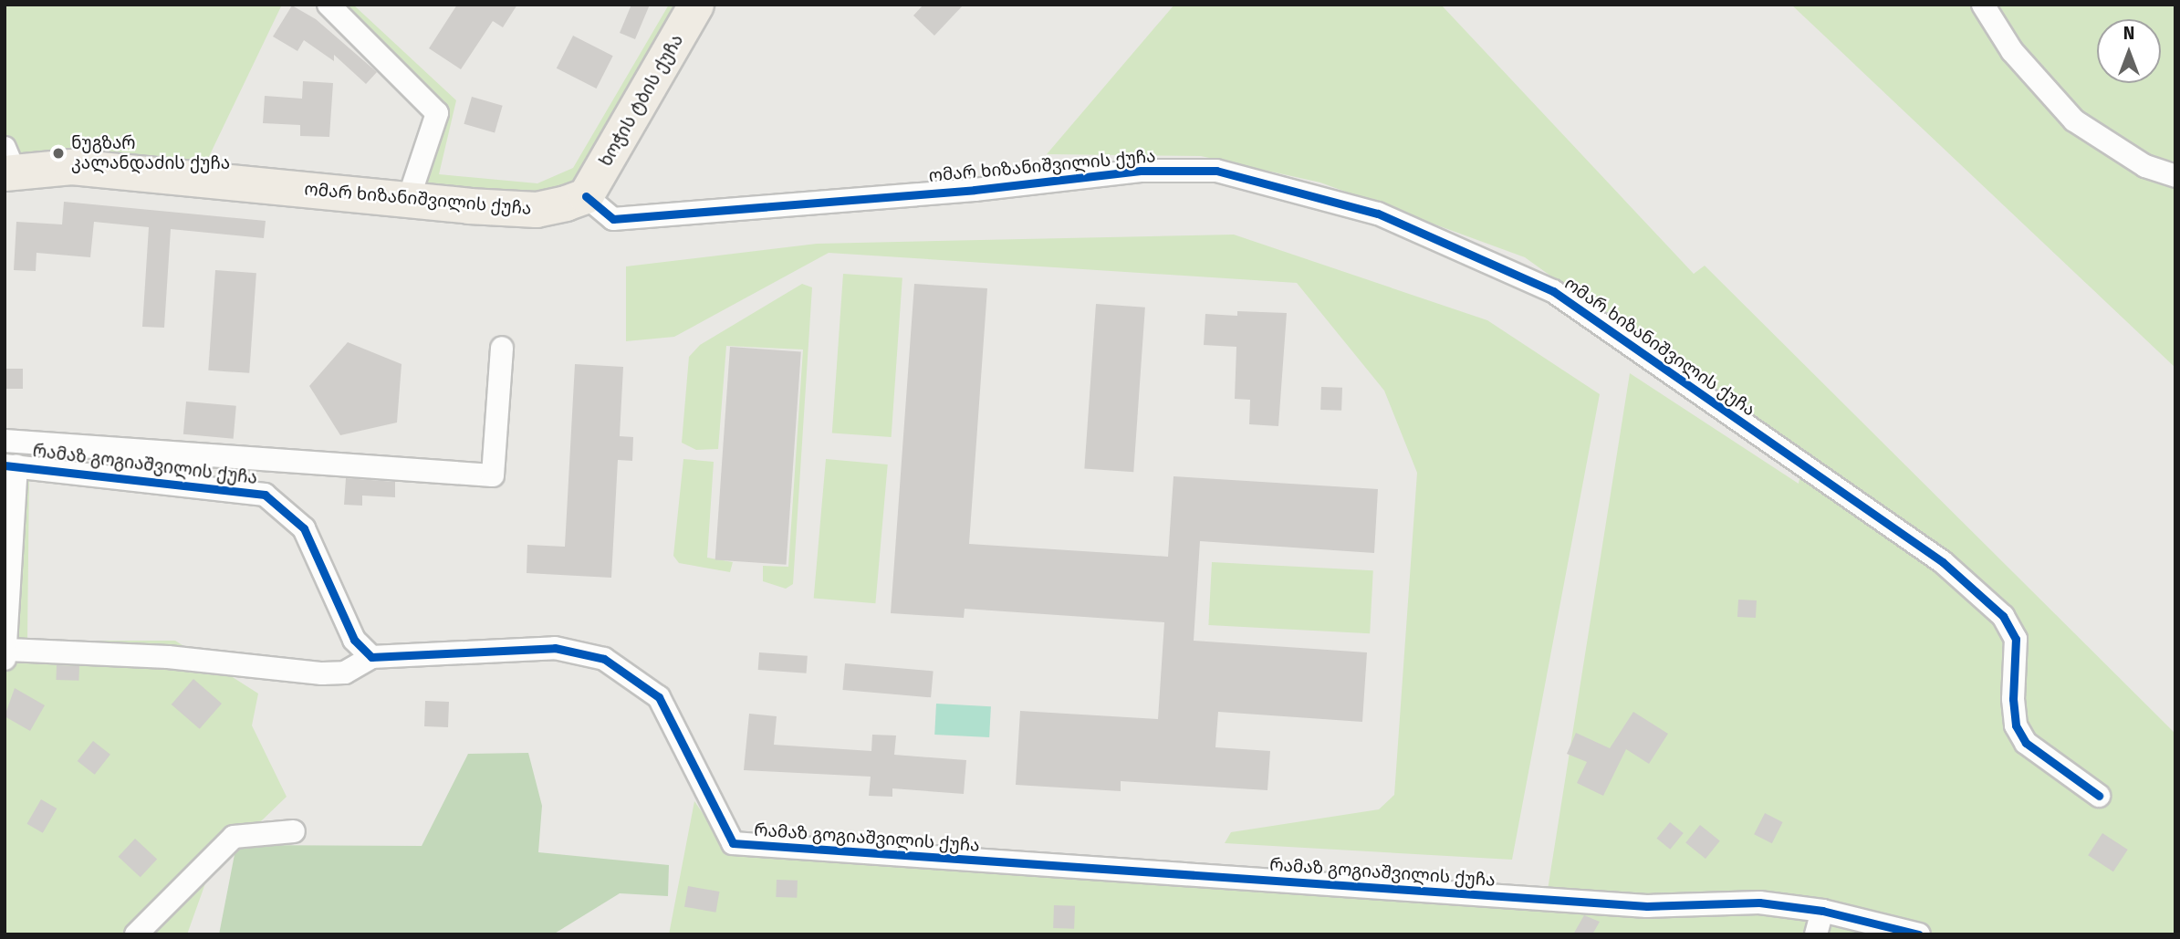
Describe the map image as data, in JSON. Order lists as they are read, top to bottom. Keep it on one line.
{"streets":{"main road":["ხოჭის ტბის ქუჩა","ომარ ხიზანიშვილის ქუჩა"],"street":["რამაზ გოგიაშვილის ქუჩა"]},"crossings":[["ხოჭის ტბის ქუჩა","ომარ ხიზანიშვილის ქუჩა"]],"places":["ნუგზარ კალანდაძის ქუჩა"],"north":"top"}
